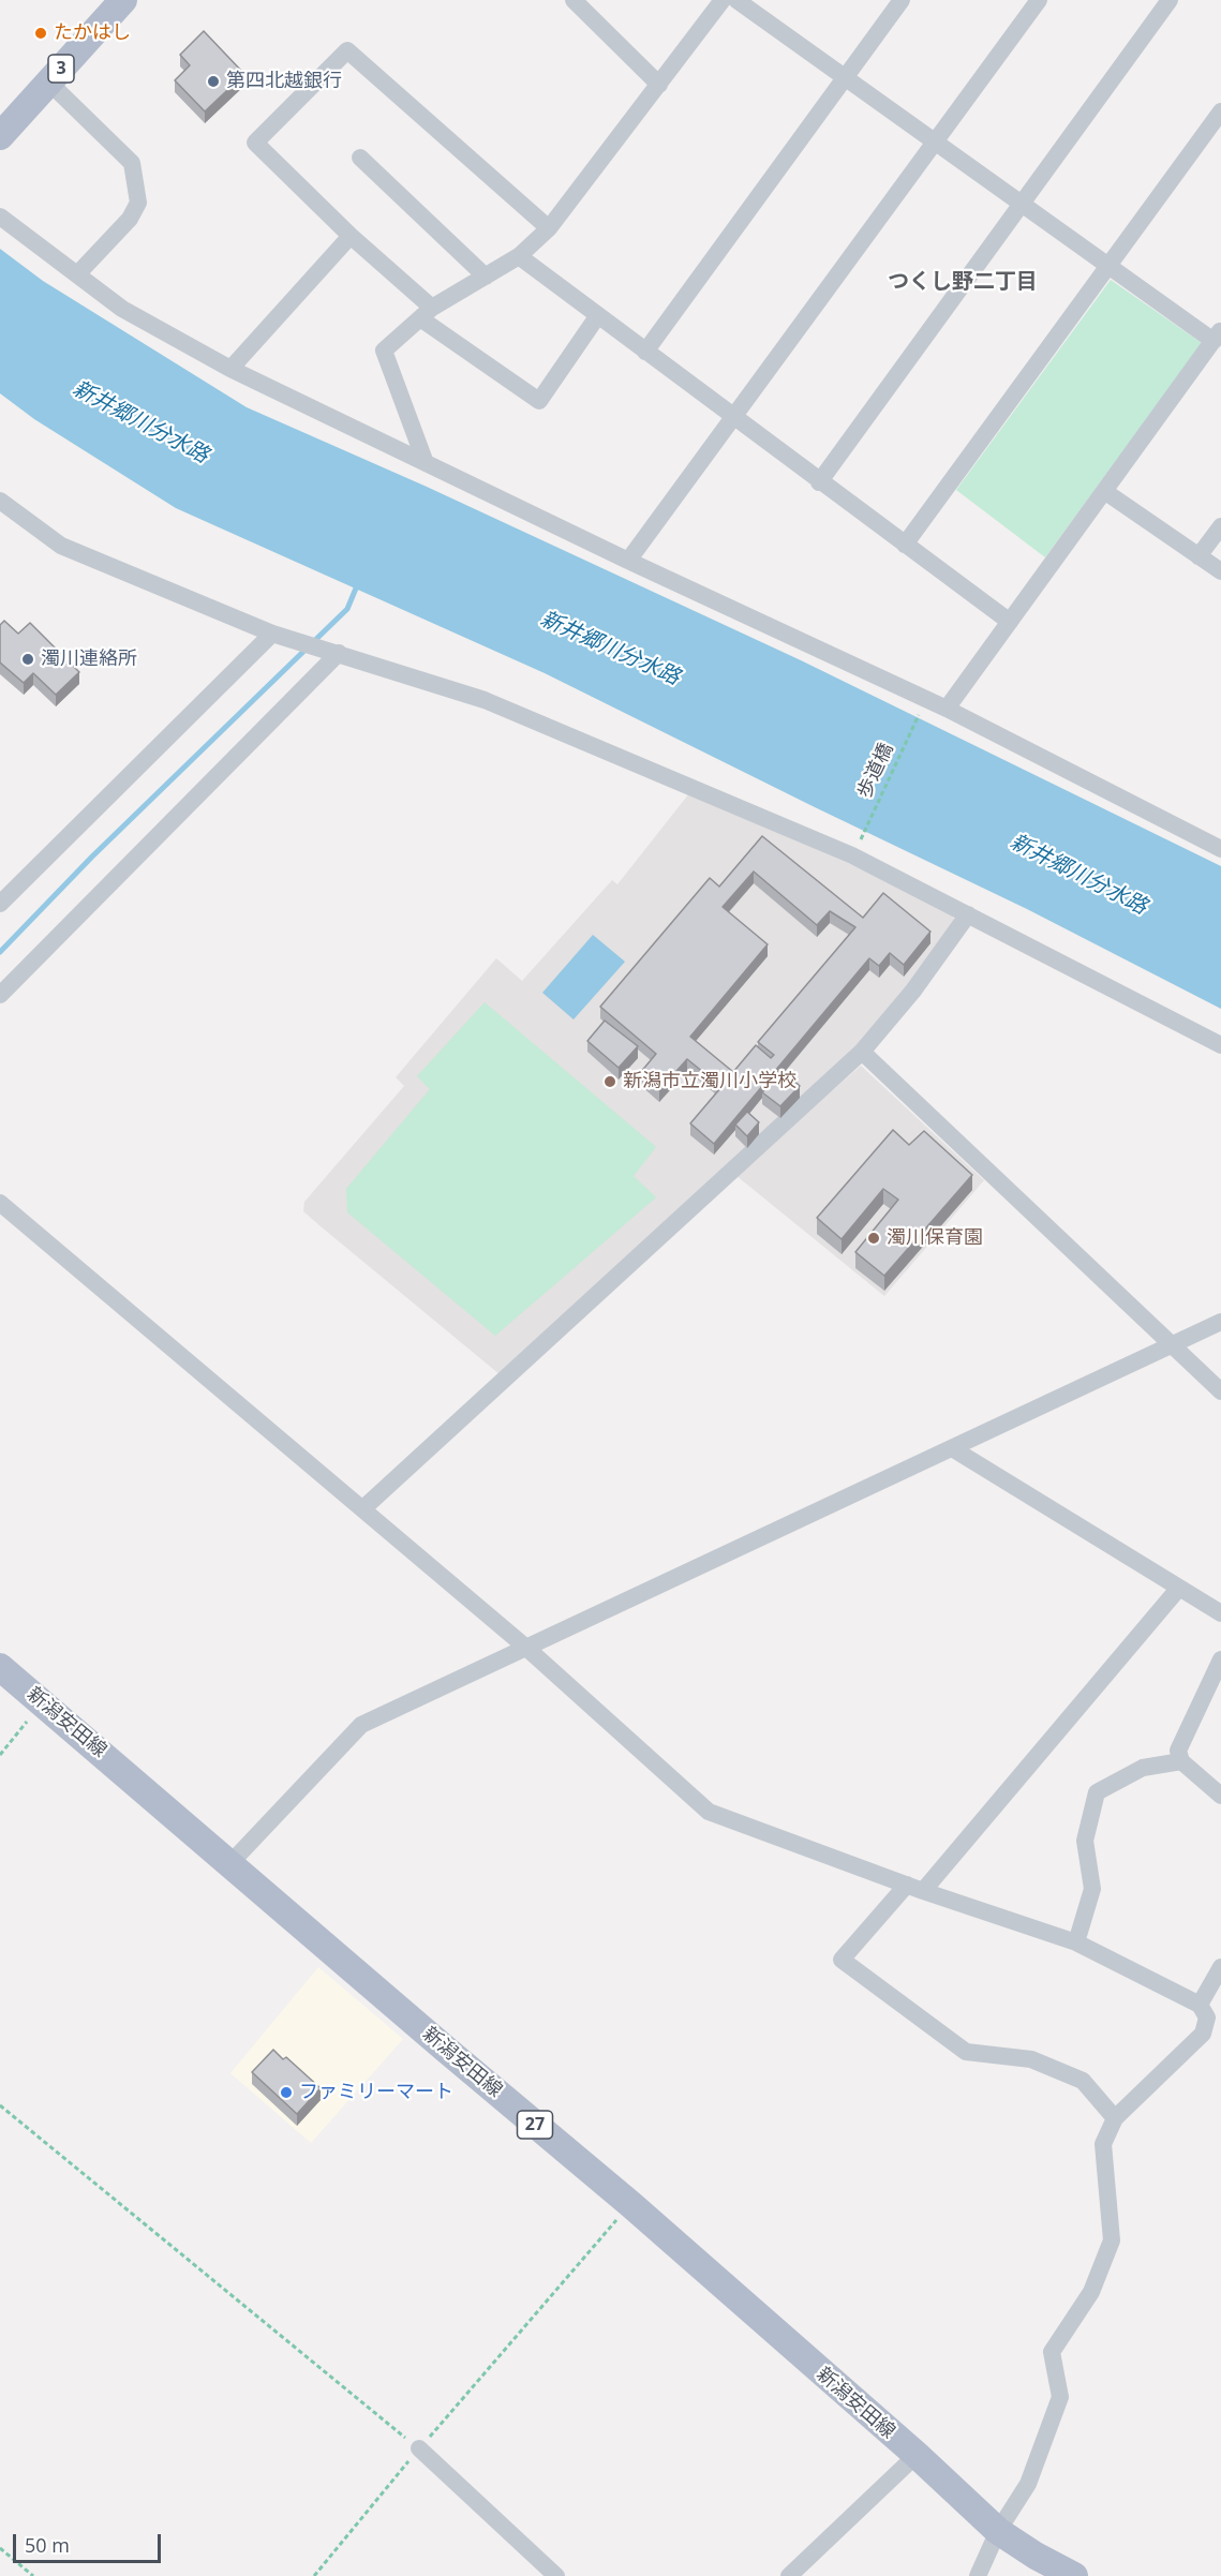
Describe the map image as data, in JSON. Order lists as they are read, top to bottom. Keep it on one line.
{"streets":{"main road":["3","新潟安田線","27"],"path":["歩道橋"]},"districts":["つくし野二丁目"],"water":["新井郷川分水路"],"places":["たかはし","第四北越銀行","濁川連絡所","新潟市立濁川小学校","濁川保育園","ファミリーマート"],"scale_bar":"50 m"}
